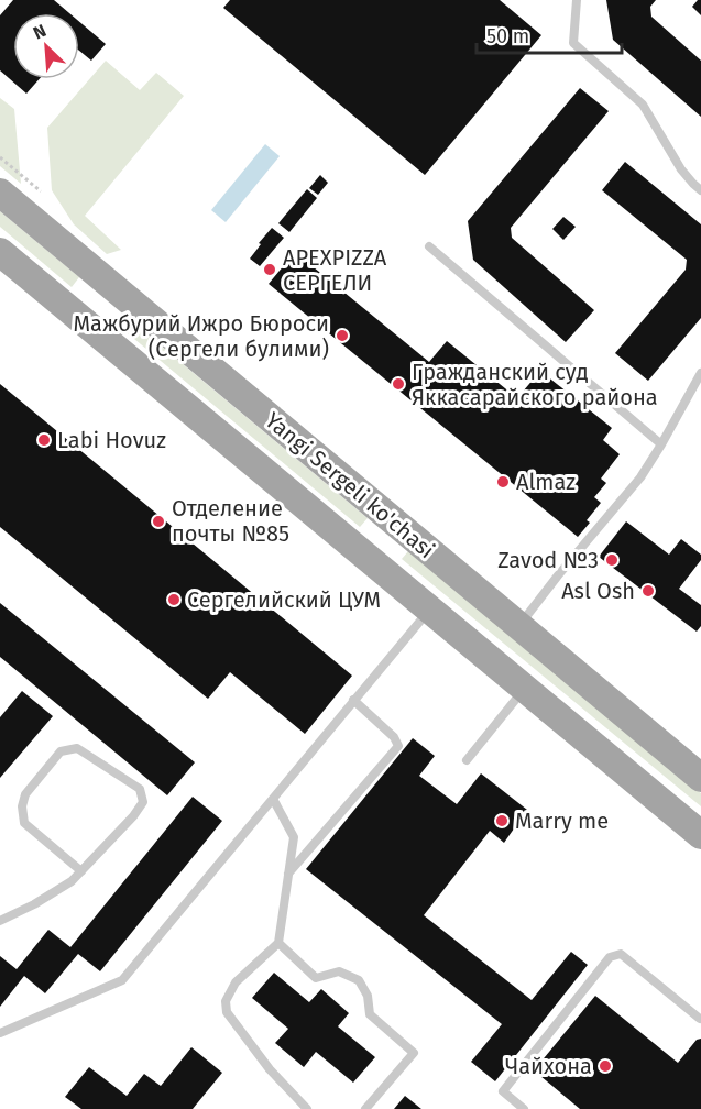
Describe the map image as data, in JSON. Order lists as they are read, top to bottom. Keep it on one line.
{"streets":{"main road":["Yangi Sergeli ko'chasi"]},"places":["APEXPIZZA СЕРГЕЛИ","Мажбурий Ижро Бюроси (Сергели булими)","Гражданский суд Яккасарайского района","Labi Hovuz","Almaz","Отделение почты №85","Zavod №3","Asl Osh","Сергелийский ЦУМ","Marry me","Чайхона"],"scale_bar":"50 m","north":"top left"}
